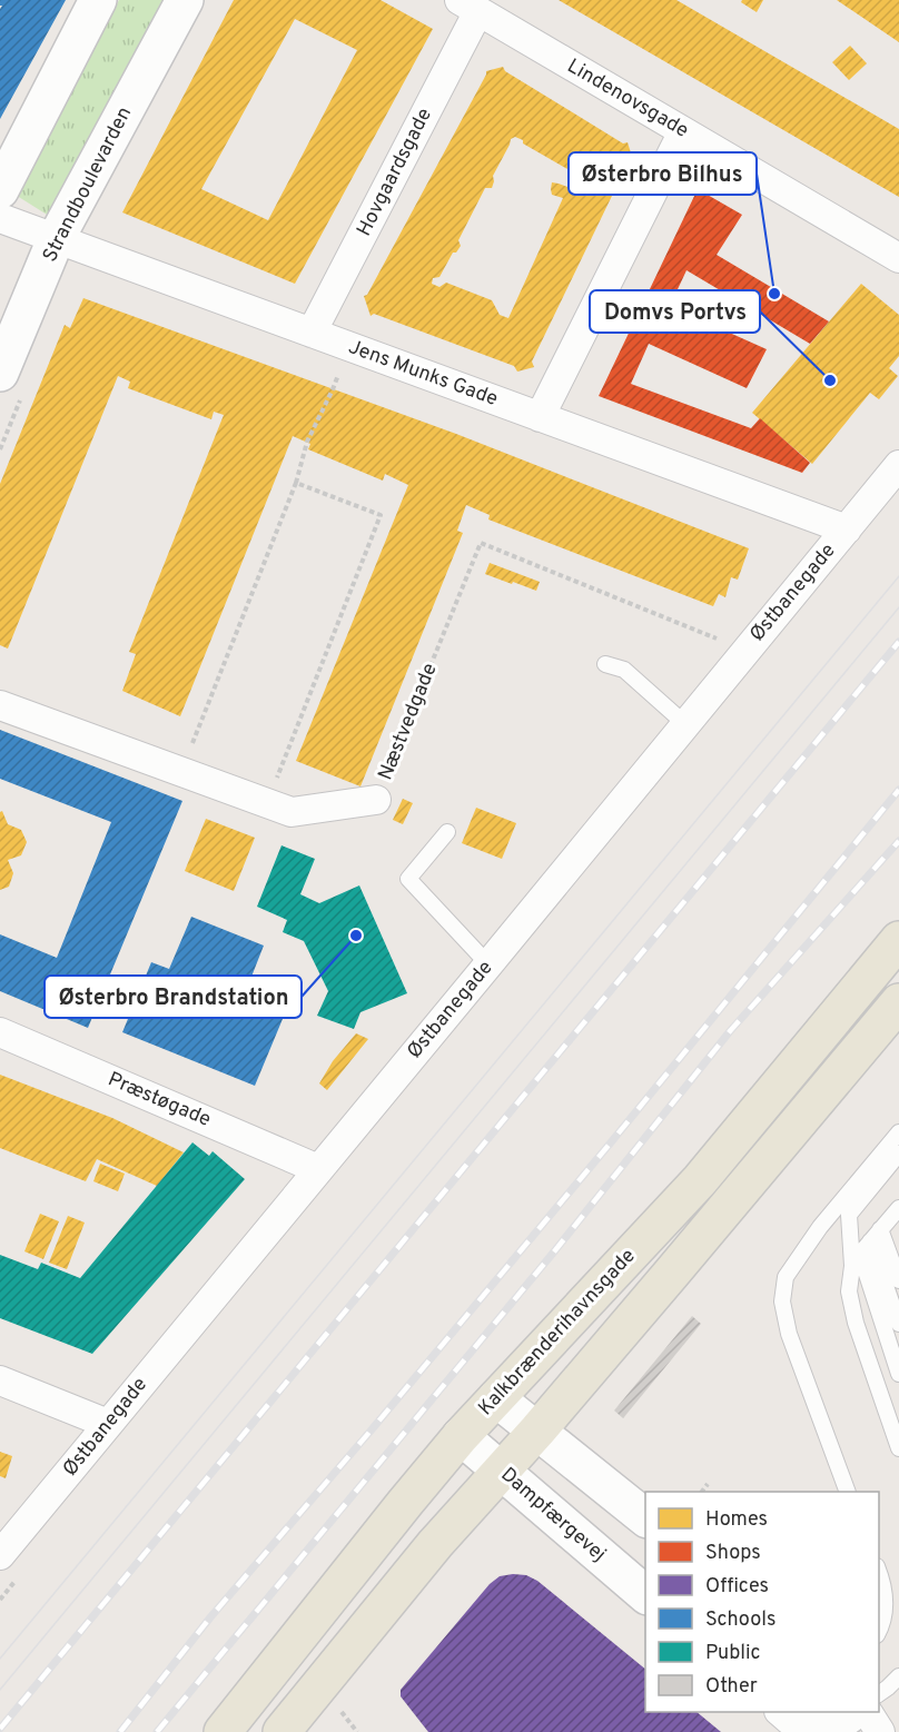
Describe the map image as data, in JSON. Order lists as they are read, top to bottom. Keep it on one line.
{"streets":{"main road":["Kalkbrænderihavnsgade"],"street":["Lindenovsgade","Hovgaardsgade","Strandboulevarden","Jens Munks Gade","Østbanegade","Næstvedgade","Præstøgade","Dampfærgevej"]},"crossings":[["Lindenovsgade","Hovgaardsgade"],["Hovgaardsgade","Jens Munks Gade"],["Strandboulevarden","Jens Munks Gade"],["Jens Munks Gade","Østbanegade"],["Østbanegade","Næstvedgade"],["Østbanegade","Præstøgade"],["Kalkbrænderihavnsgade","Dampfærgevej"]],"places":["Østerbro Bilhus","Domvs Portvs","Østerbro Brandstation"],"legend":["Homes","Shops","Offices","Schools","Public","Other"]}
